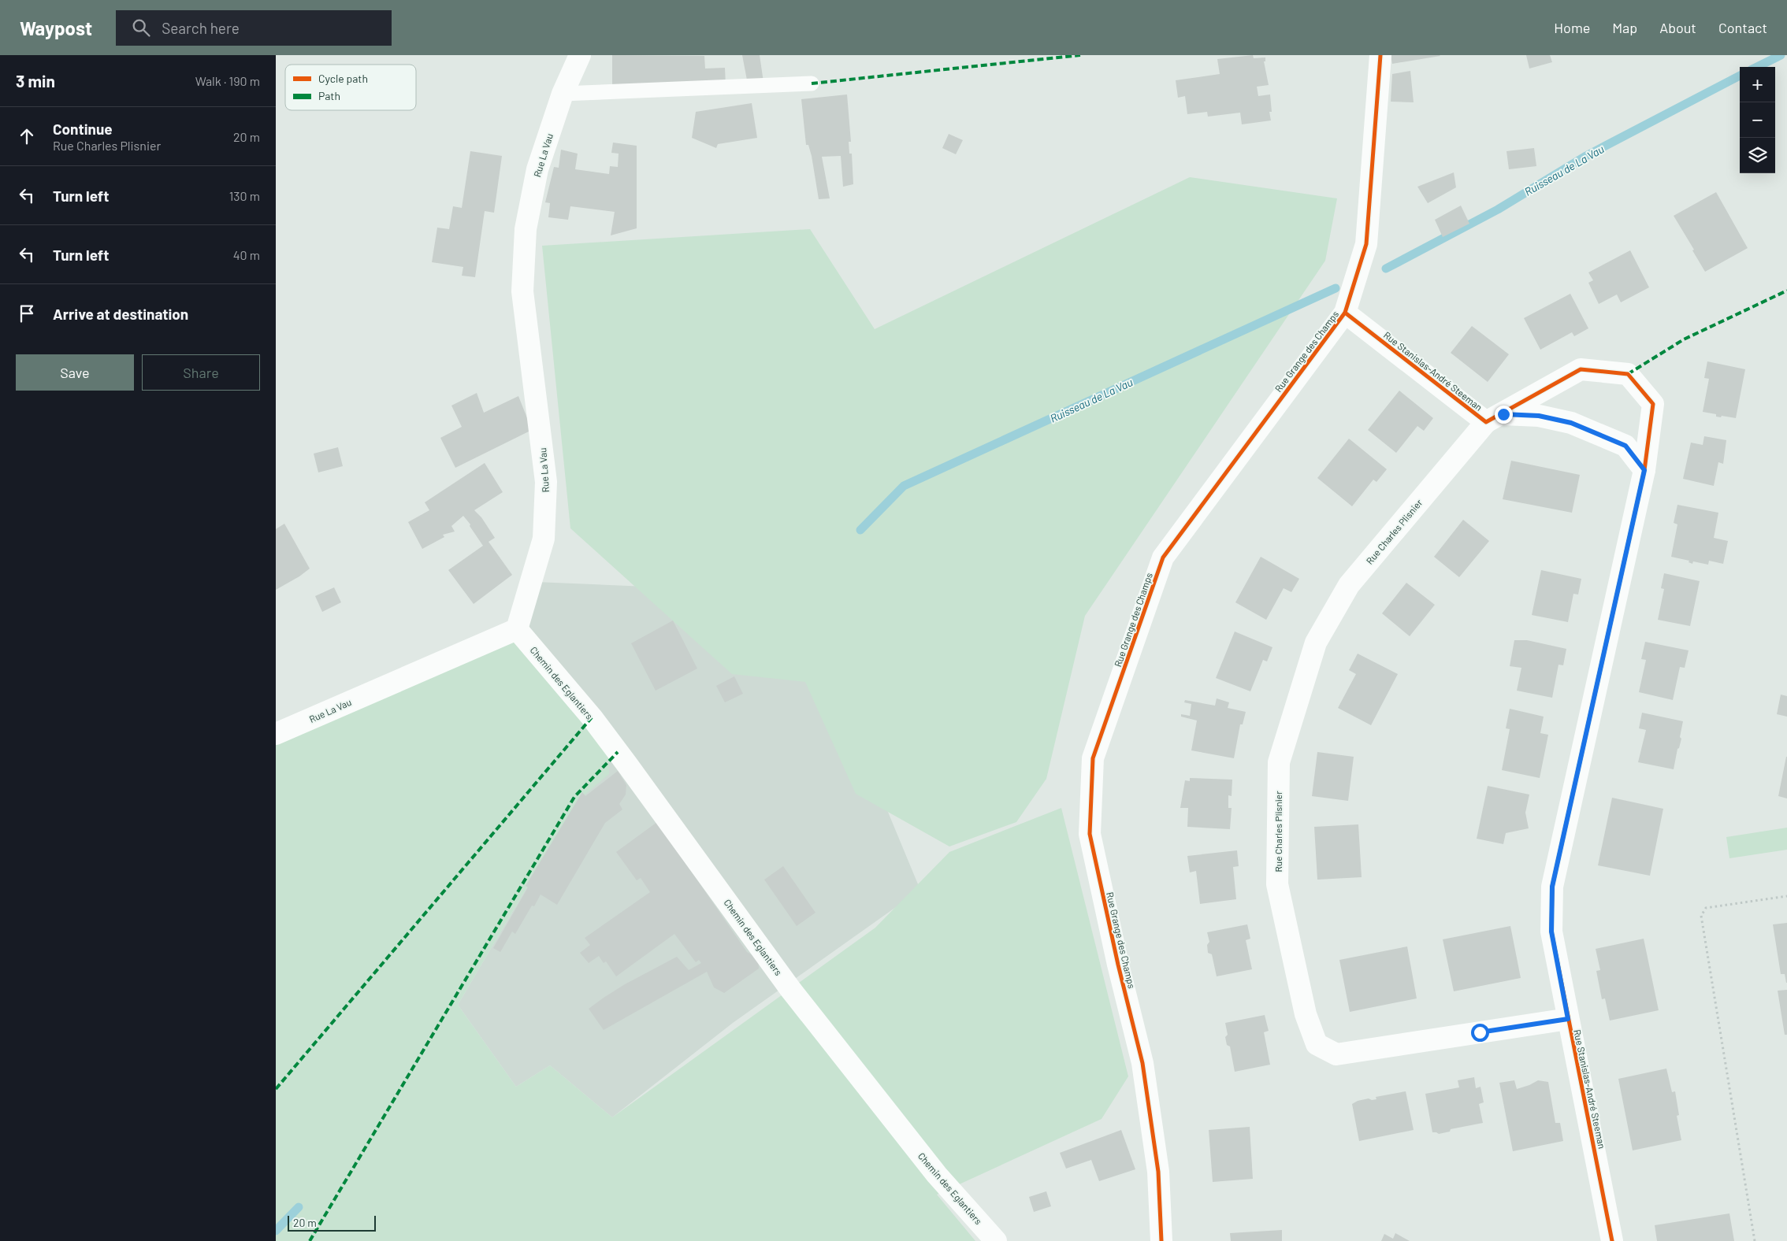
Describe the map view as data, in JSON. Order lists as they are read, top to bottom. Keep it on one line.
{"streets":{"street":["Rue La Vau","Rue Grange des Champs","Rue Stanislas-André Steeman","Rue Charles Plisnier","Chemin des Eglantiers"]},"crossings":[["Rue La Vau","Chemin des Eglantiers"],["Rue Grange des Champs","Rue Stanislas-André Steeman"],["Rue Stanislas-André Steeman","Rue Charles Plisnier"]],"water":["Ruisseau de La Vau"],"legend":["Cycle path","Path"],"scale_bar":"20 m","page":{"header":"Waypost","search":"Search here","nav":["Home","Map","About","Contact"],"heading":["3 min","Walk · 190 m"],"map_buttons":["+","−"],"list":[["Continue","Rue Charles Plisnier","20 m"],["Turn left","130 m"],["Turn left","40 m"],"Arrive at destination"],"buttons":["Save","Share"],"scale":"20 m"}}
